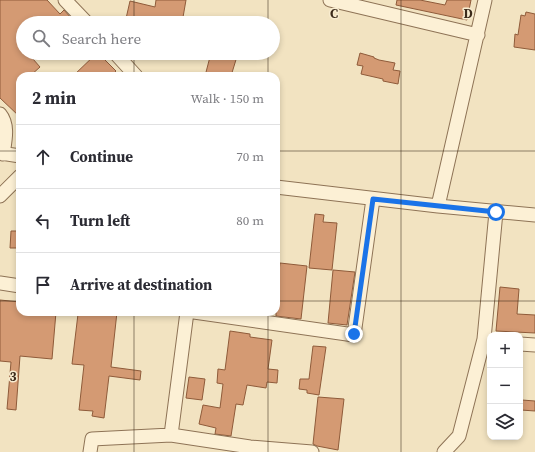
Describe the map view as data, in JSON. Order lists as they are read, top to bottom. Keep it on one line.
{"page":{"search":"Search here","heading":["2 min","Walk · 150 m"],"list":[["Continue","70 m"],["Turn left","80 m"],"Arrive at destination"],"map_buttons":["+","−"]},"grid":{"columns":["C","D"],"rows":["3"]}}
